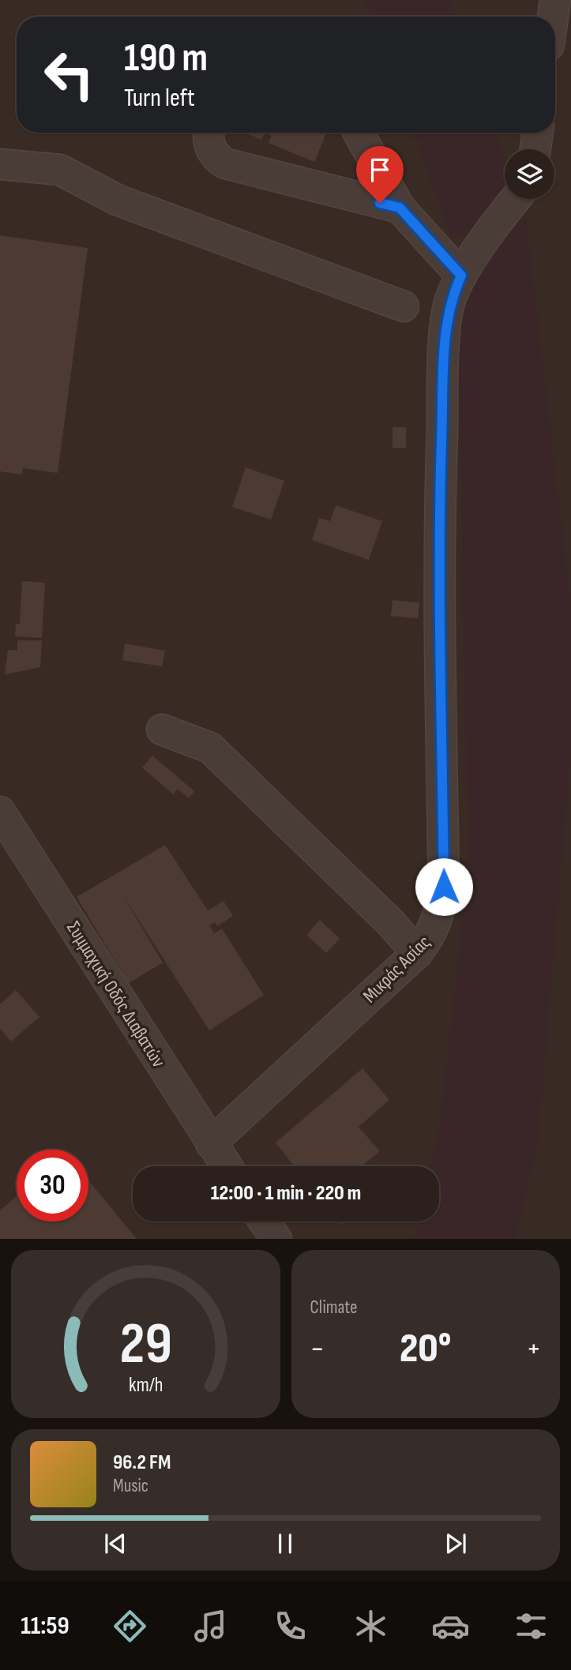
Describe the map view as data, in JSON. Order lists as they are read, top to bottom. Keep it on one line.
{"streets":{"street":["Μικράς Ασίας","Συμμαχική Οδός Διαβατών"]},"crossings":[["Μικράς Ασίας","Συμμαχική Οδός Διαβατών"]],"page":{"turn":["190 m","Turn left"],"limit":"30","trip":"12:00 · 1 min · 220 m","tile":"Climate","heat":["−","20°","+"],"song":["96.2 FM","Music"],"tabs":"11:59","gauge":["29","km/h"]}}
